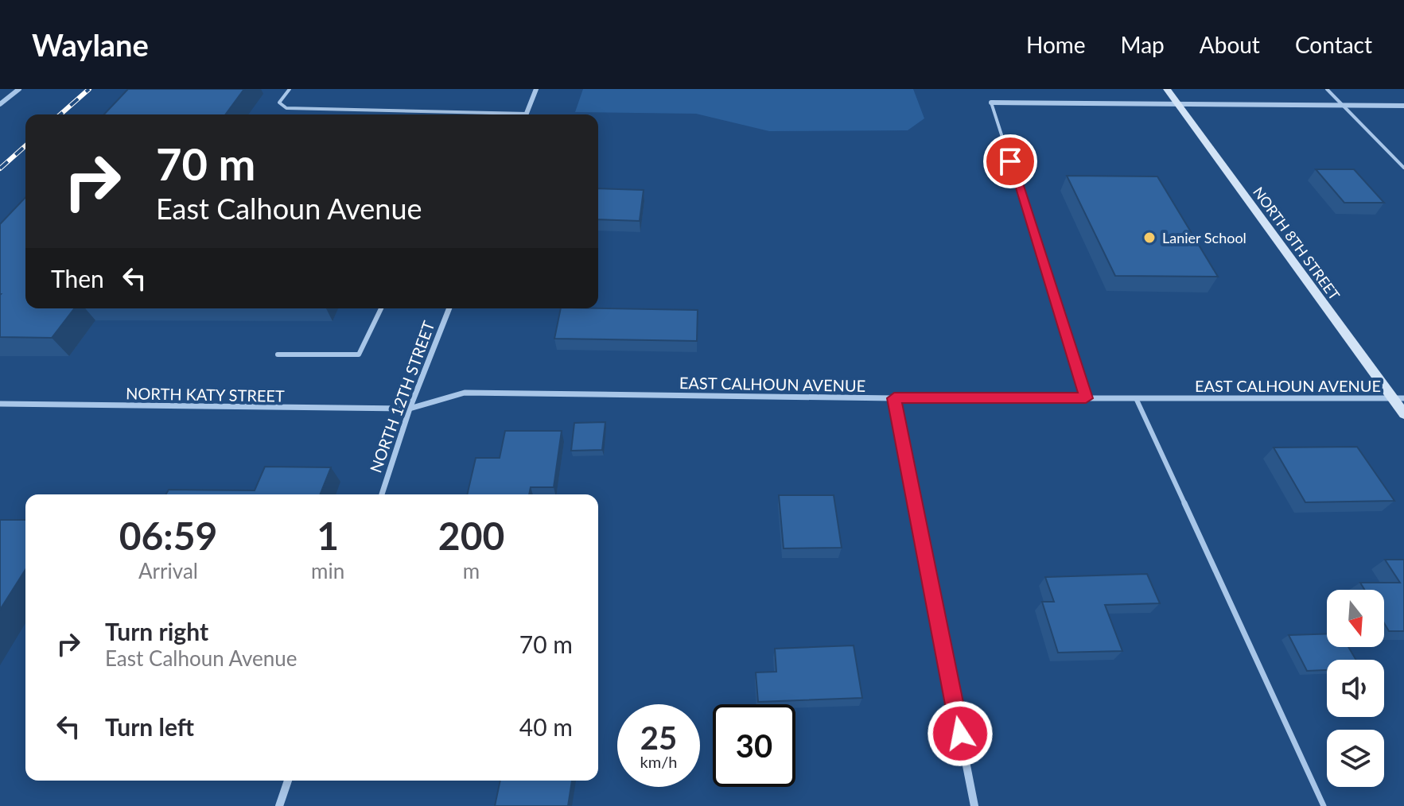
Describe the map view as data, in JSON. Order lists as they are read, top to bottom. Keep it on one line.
{"streets":{"street":["NORTH 8TH STREET","EAST CALHOUN AVENUE","NORTH KATY STREET","NORTH 12TH STREET"]},"crossings":[["NORTH 8TH STREET","EAST CALHOUN AVENUE"],["EAST CALHOUN AVENUE","NORTH KATY STREET"],["EAST CALHOUN AVENUE","NORTH 12TH STREET"],["NORTH KATY STREET","NORTH 12TH STREET"]],"places":["Lanier School"],"north":"bottom","page":{"header":"Waylane","nav":["Home","Map","About","Contact"],"turn":["70 m","East Calhoun Avenue"],"then":"Then","eta":["06:59","Arrival","1","min","200","m"],"list":[{"name":"Turn right","note":"East Calhoun Avenue","value":"70 m"},{"name":"Turn left","value":"40 m"}],"speed":"25 km/h","limit":"30"}}
